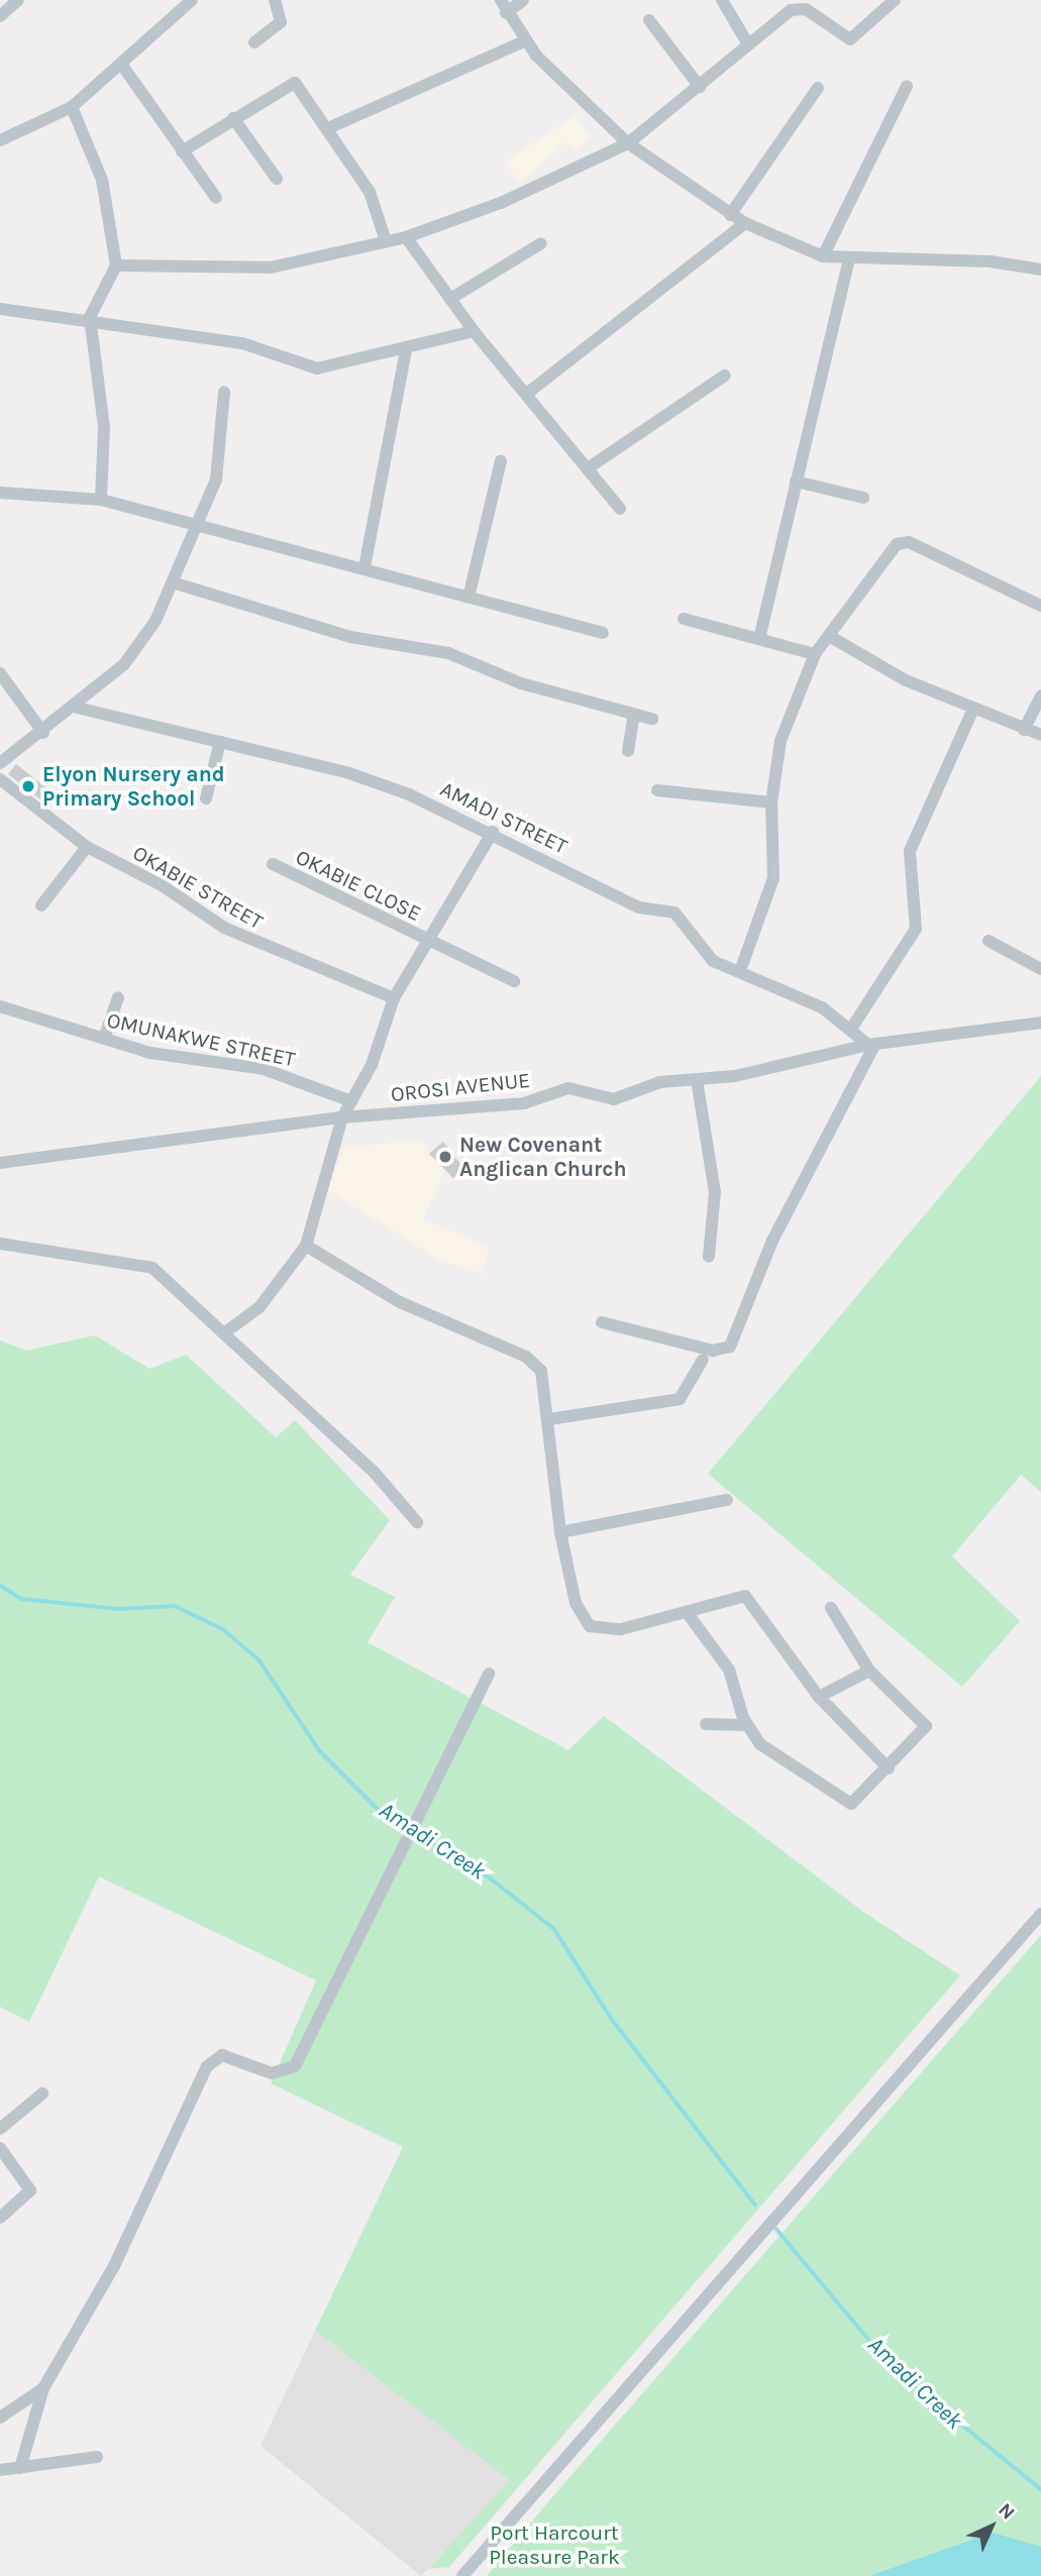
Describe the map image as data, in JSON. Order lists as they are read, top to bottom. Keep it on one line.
{"streets":{"street":["AMADI STREET","OKABIE CLOSE","OKABIE STREET","OMUNAKWE STREET","OROSI AVENUE"]},"crossings":[["AMADI STREET","OROSI AVENUE"]],"water":["Amadi Creek"],"parks":["Port Harcourt Pleasure Park"],"places":["Elyon Nursery and Primary School","New Covenant Anglican Church"],"north":"top right"}
